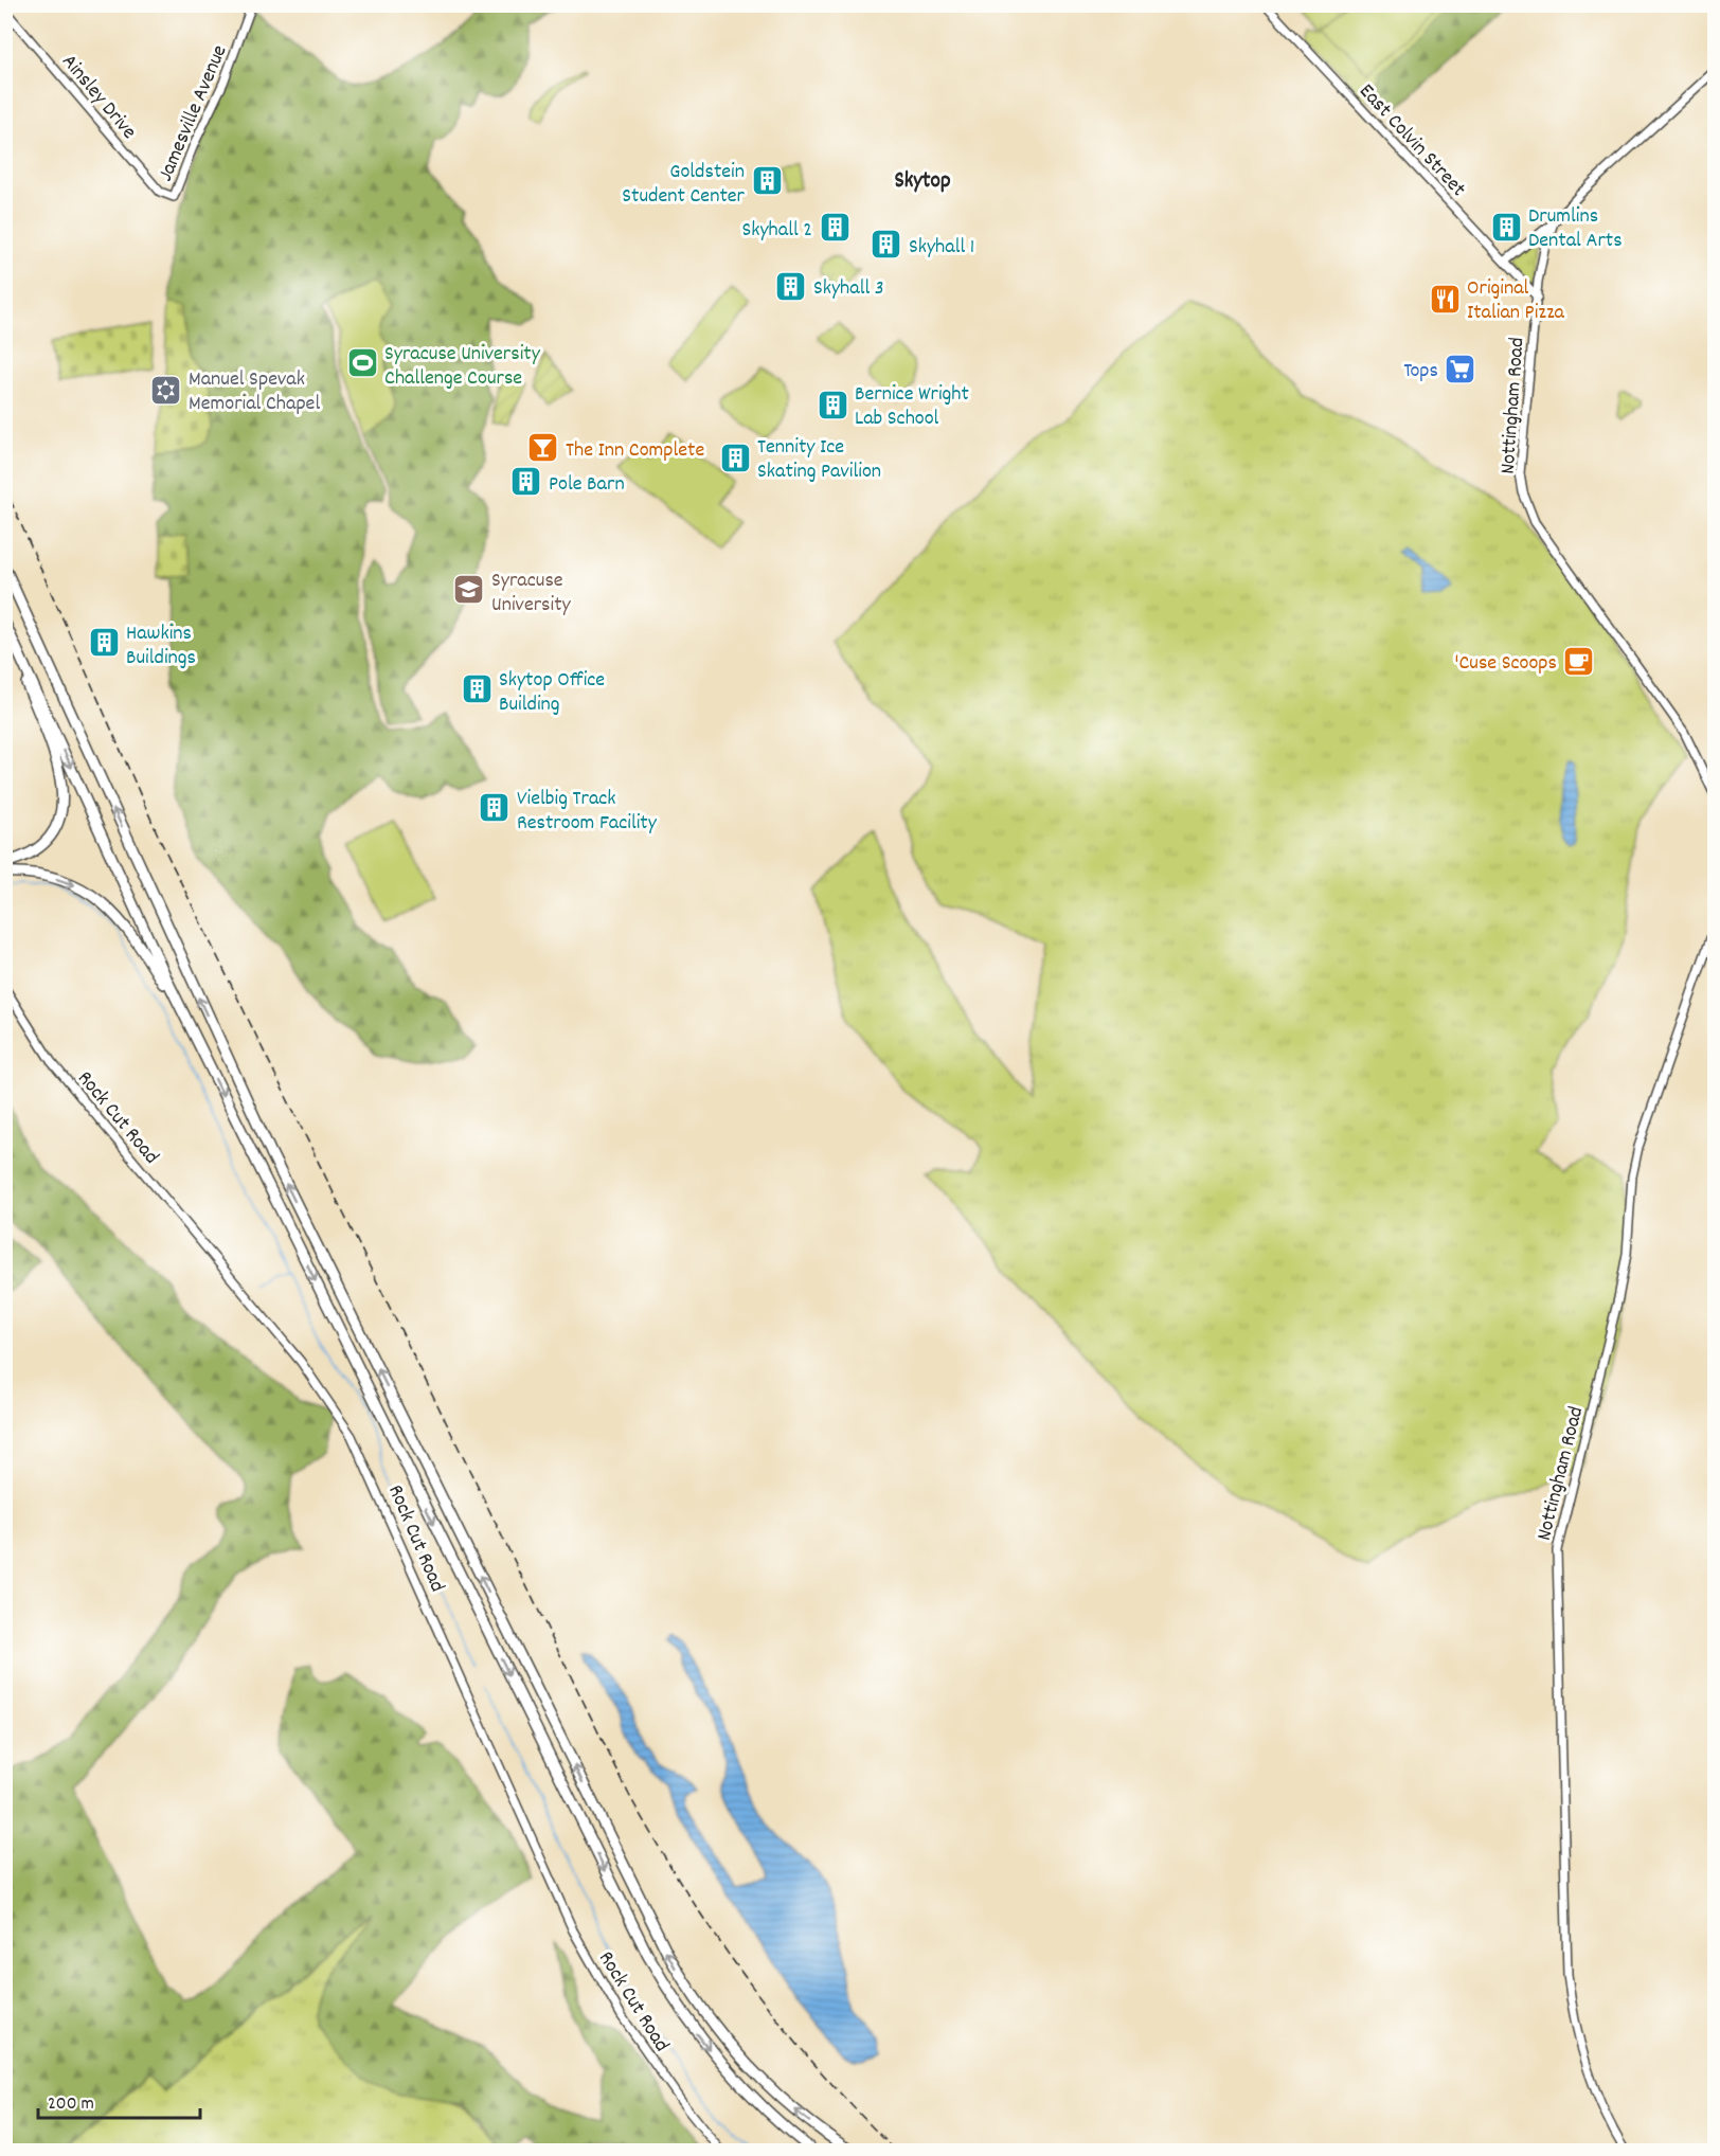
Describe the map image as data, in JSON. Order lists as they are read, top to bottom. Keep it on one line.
{"streets":{"street":["Ainsley Drive","Jamesville Avenue","East Colvin Street","Nottingham Road","Rock Cut Road"]},"crossings":[["Ainsley Drive","Jamesville Avenue"],["East Colvin Street","Nottingham Road"]],"districts":["Skytop"],"places":{"building":["Goldstein Student Center","Drumlins Dental Arts","Skyhall 2","Skyhall 1","Skyhall 3","Bernice Wright Lab School","Tennity Ice Skating Pavilion","Pole Barn","Hawkins Buildings","Skytop Office Building","Vielbig Track Restroom Facility"],"restaurant":["Original Italian Pizza"],"sports":["Syracuse University Challenge Course"],"supermarket":["Tops"],"synagogue":["Manuel Spevak Memorial Chapel"],"bar":["The Inn Complete"],"school or university":["Syracuse University"],"cafe":["'Cuse Scoops"]},"scale_bar":"200 m"}
